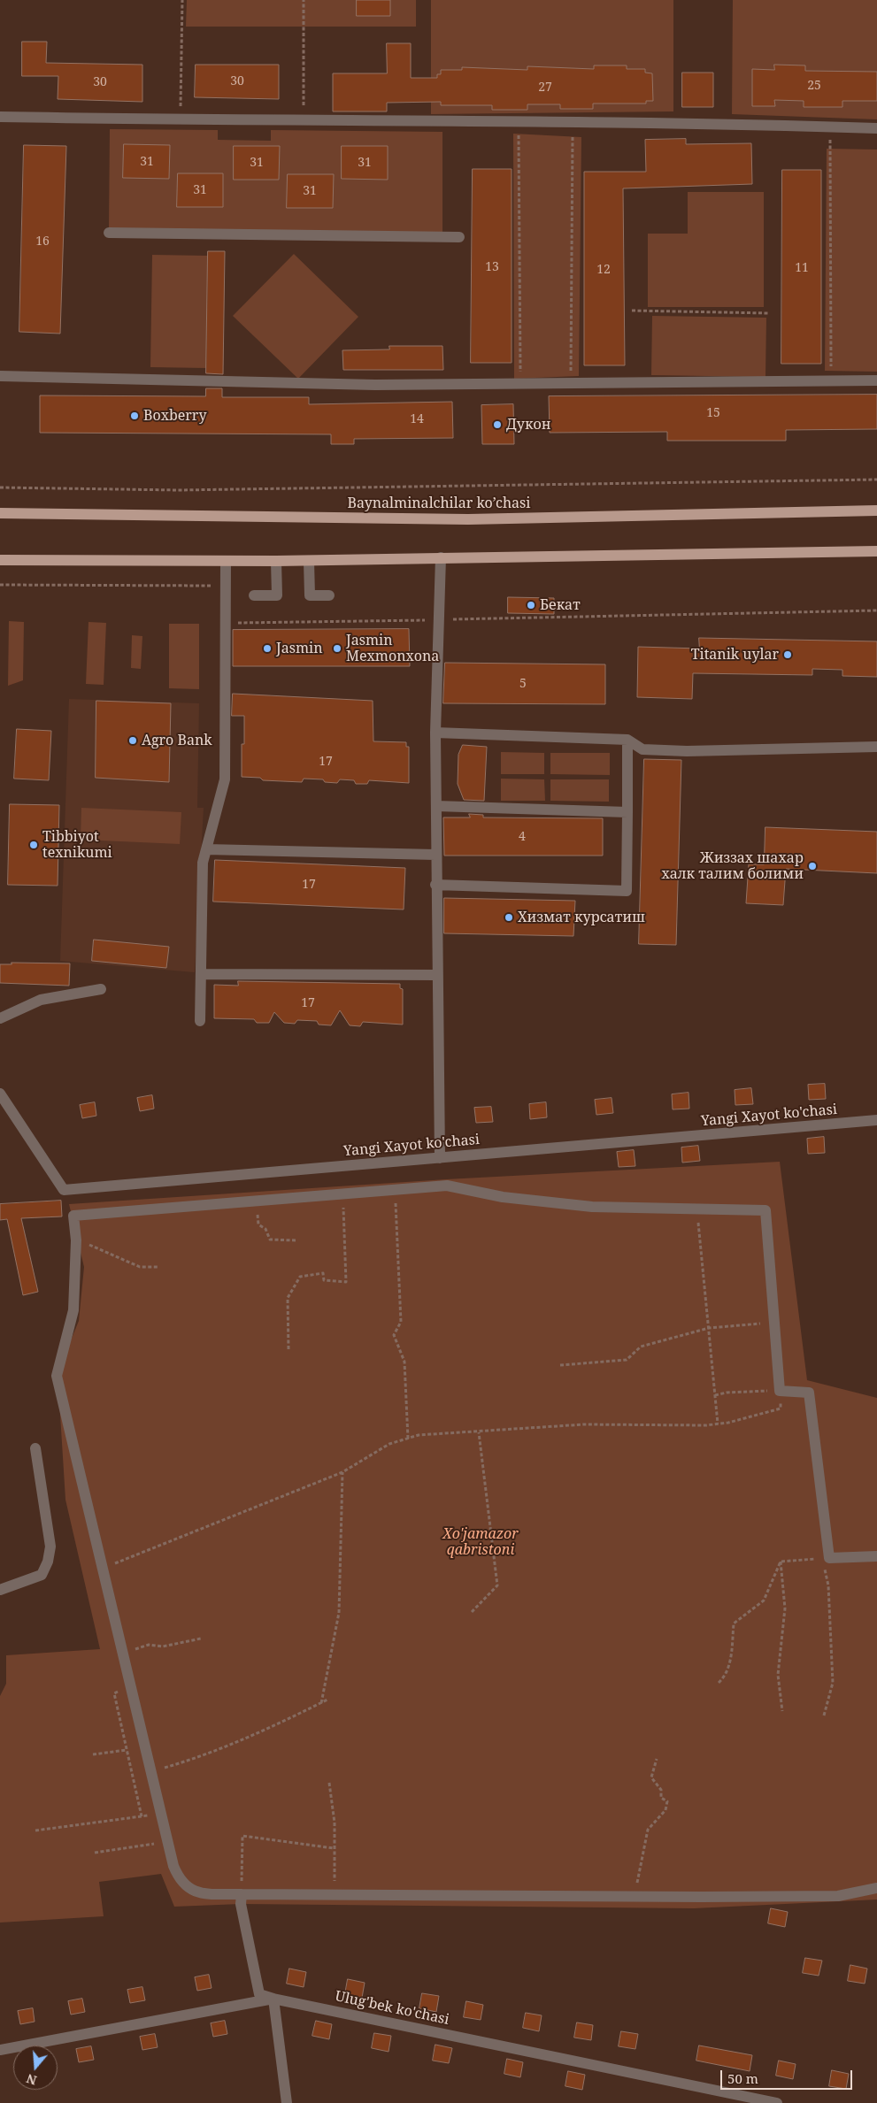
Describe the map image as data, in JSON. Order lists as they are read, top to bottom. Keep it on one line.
{"streets":{"main road":["Baynalminalchilar ko’chasi"],"street":["Yangi Xayot ko'chasi","Ulug'bek ko'chasi"]},"parks":["Xo'jamazor qabristoni"],"places":["Boxberry","Дукон","Бекат","Jasmin","Jasmin Mexmonxona","Titanik uylar","Agro Bank","Tibbiyot texnikumi","Жиззах шахар халк талим болими","Хизмат курсатиш"],"house_numbers":["30","30","25","27","31","31","31","31","31","16","13","11","12","15","14","5","17","4","17","17"],"scale_bar":"50 m","north":"bottom"}
